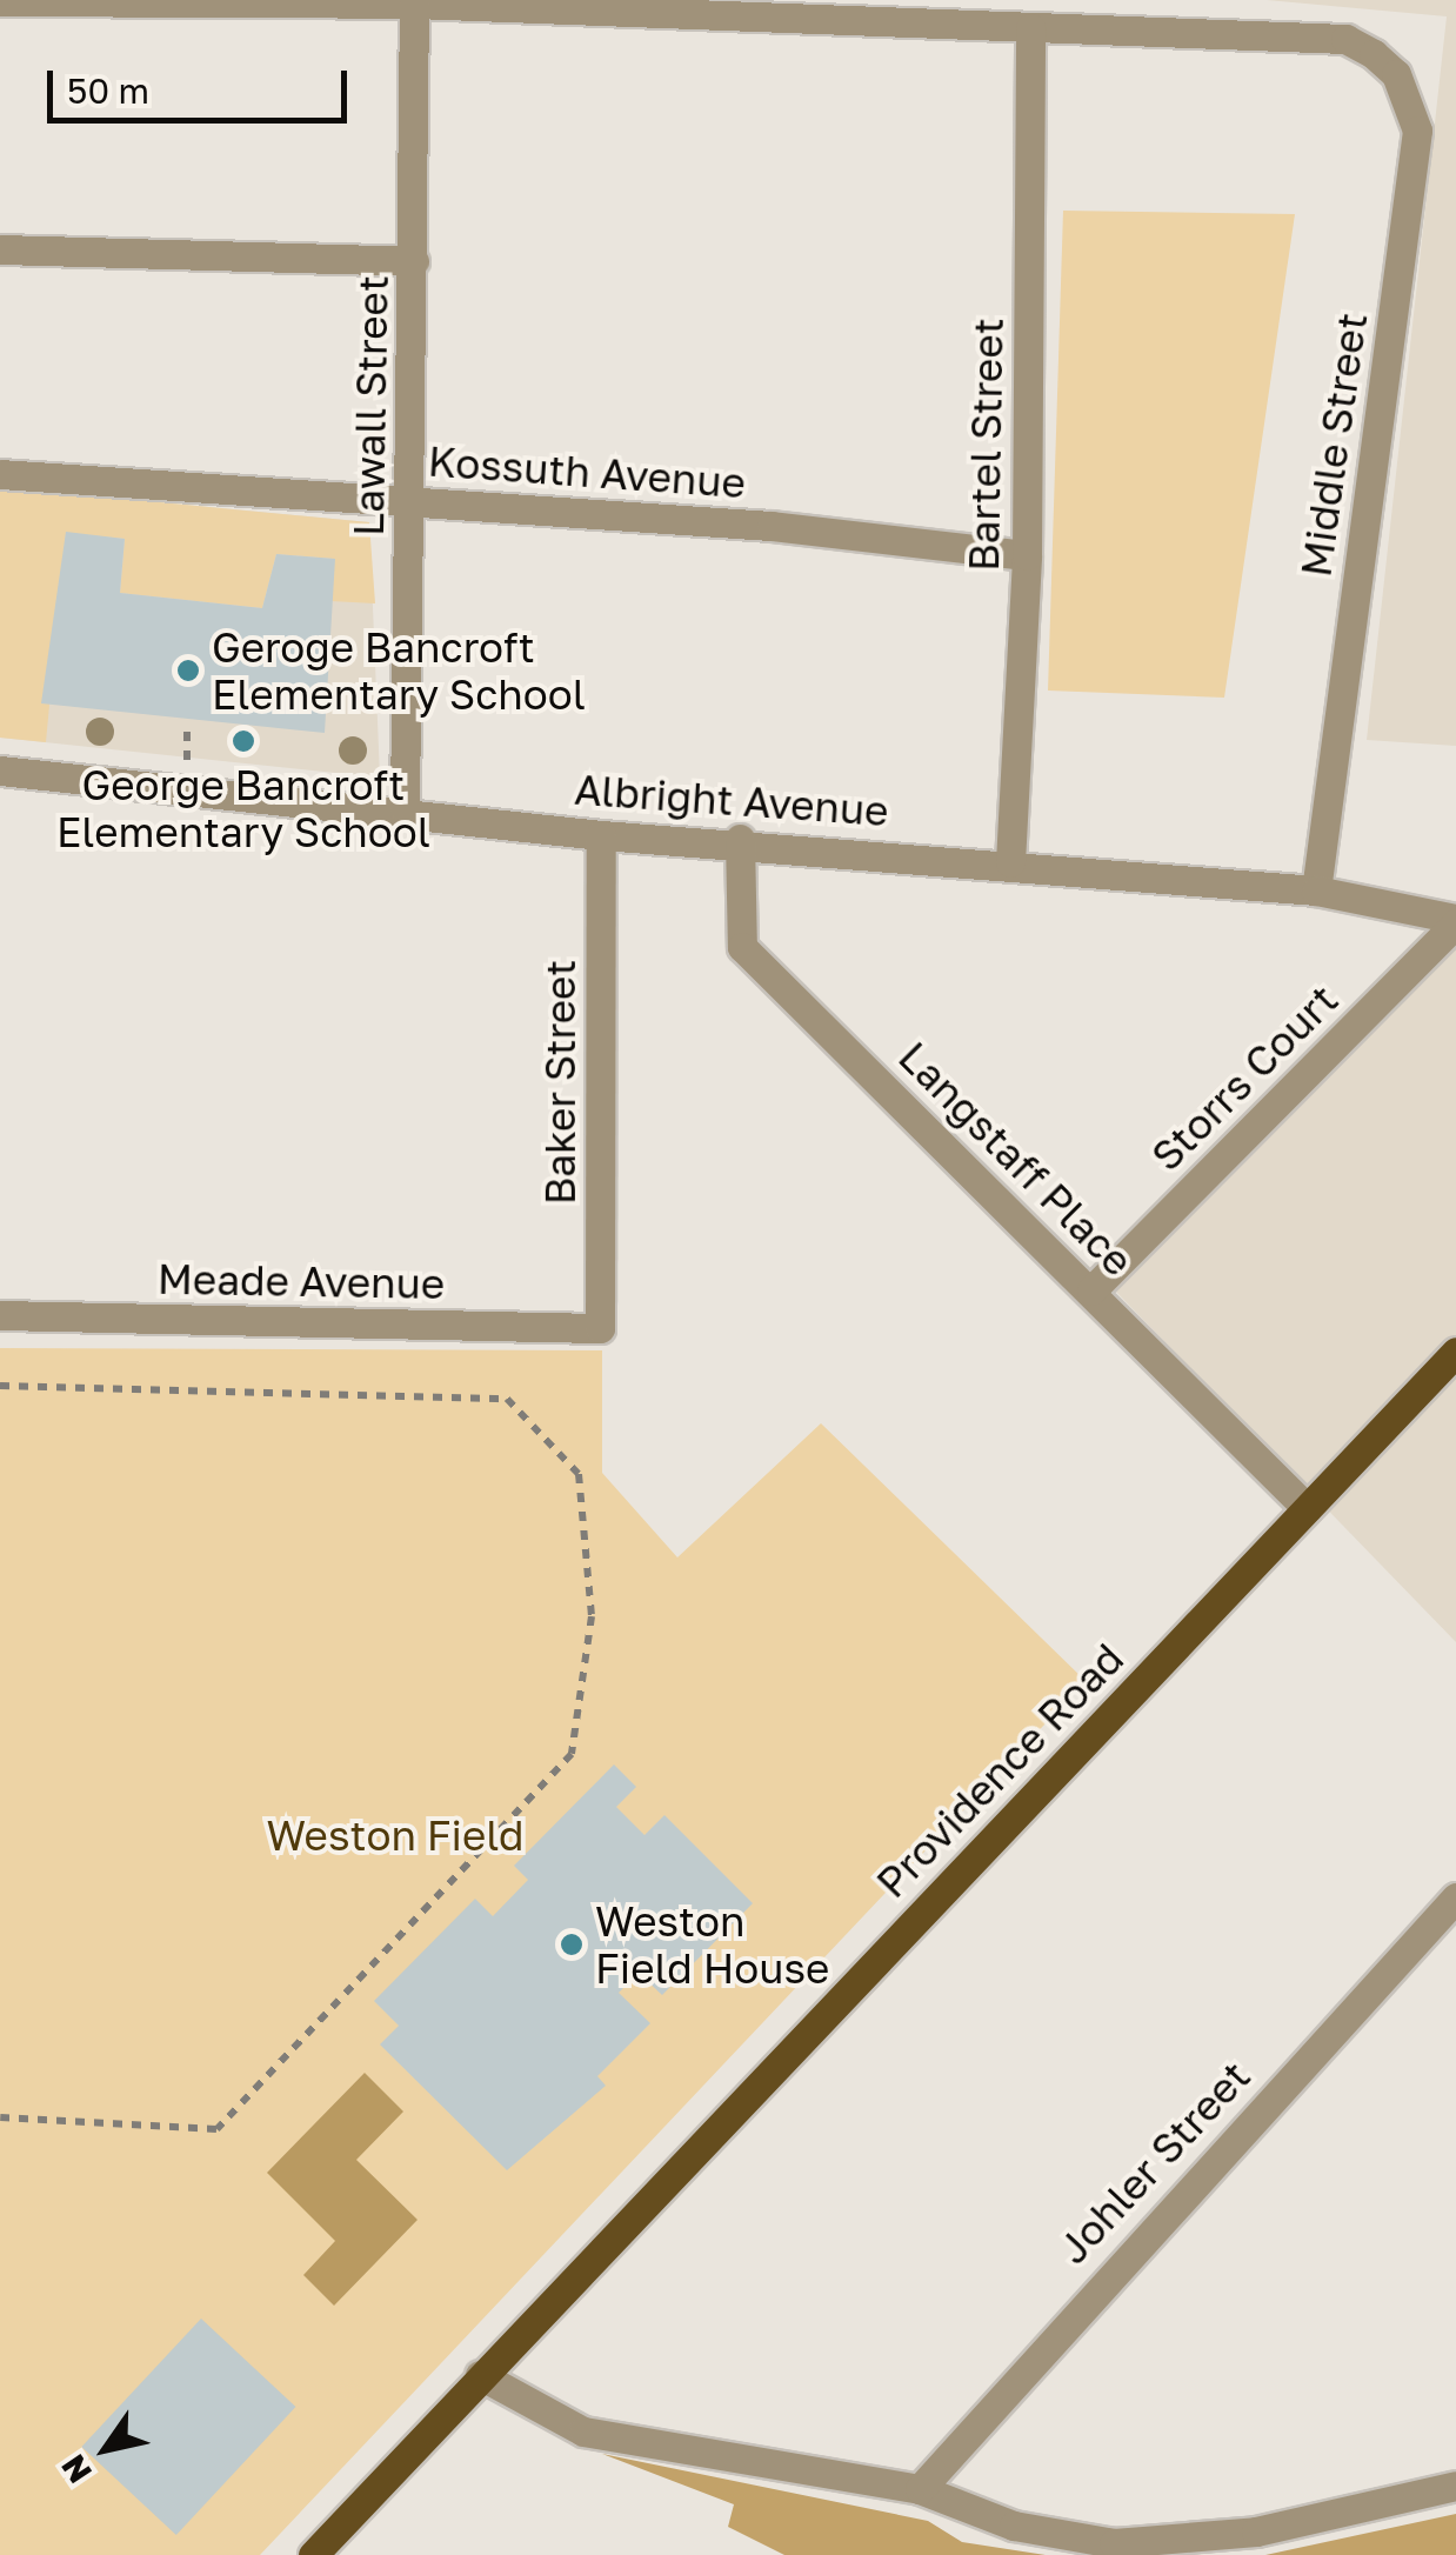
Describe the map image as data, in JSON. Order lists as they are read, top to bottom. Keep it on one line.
{"streets":{"main road":["Providence Road"],"street":["Lawall Street","Bartel Street","Middle Street","Kossuth Avenue","Albright Avenue","Storrs Court","Baker Street","Langstaff Place","Meade Avenue","Johler Street"]},"crossings":[["Lawall Street","Kossuth Avenue"],["Lawall Street","Albright Avenue"],["Bartel Street","Middle Street"],["Bartel Street","Kossuth Avenue"],["Bartel Street","Albright Avenue"],["Middle Street","Albright Avenue"],["Albright Avenue","Storrs Court"],["Albright Avenue","Baker Street"],["Albright Avenue","Langstaff Place"],["Storrs Court","Langstaff Place"],["Baker Street","Meade Avenue"],["Langstaff Place","Providence Road"]],"parks":["Weston Field"],"places":["Geroge Bancroft Elementary School","George Bancroft Elementary School","Weston Field House"],"scale_bar":"50 m","north":"bottom left"}
